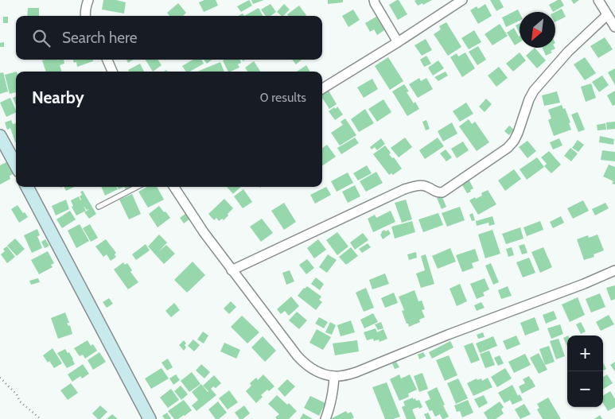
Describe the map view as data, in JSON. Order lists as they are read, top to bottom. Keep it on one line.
{"north":"bottom left","page":{"search":"Search here","heading":["Nearby","0 results"],"map_buttons":["+","−"]}}
